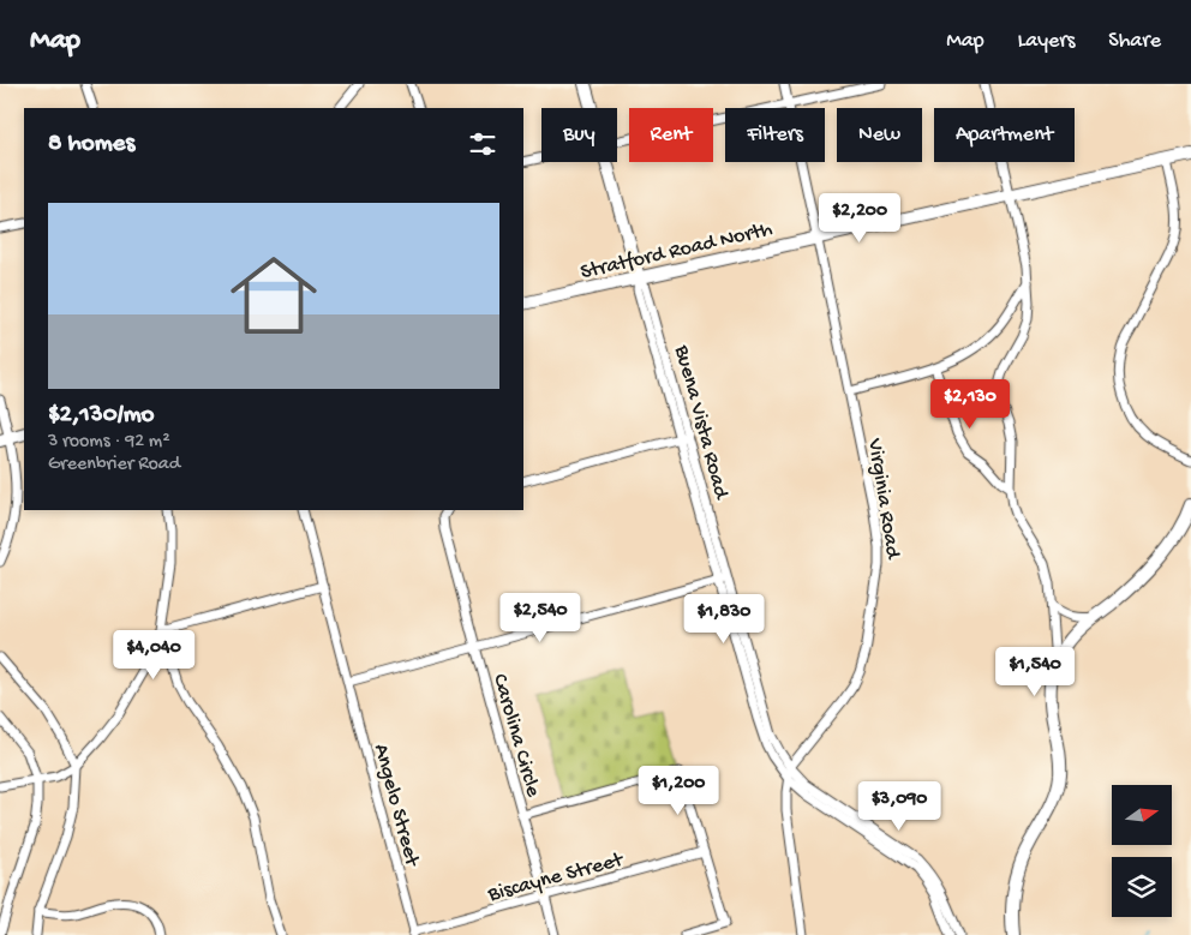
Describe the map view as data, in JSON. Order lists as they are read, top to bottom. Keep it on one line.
{"streets":{"main road":["Stratford Road North","Buena Vista Road"],"street":["Virginia Road","Carolina Circle","Angelo Street","Biscayne Street"]},"crossings":[["Stratford Road North","Buena Vista Road"],["Stratford Road North","Virginia Road"],["Buena Vista Road","Virginia Road"],["Carolina Circle","Biscayne Street"],["Angelo Street","Biscayne Street"]],"north":"right","page":{"header":"Map","nav":["Map","Layers","Share"],"chip":["Buy","Rent","Filters","New","Apartment"],"heading":"8 homes","list":[{"name":"$2,130/mo","note":"3 rooms · 92 m² · Greenbrier Road"}],"price":["$2,200","$2,130","$2,540","$1,830","$4,040","$1,540","$1,200","$3,090"]}}
